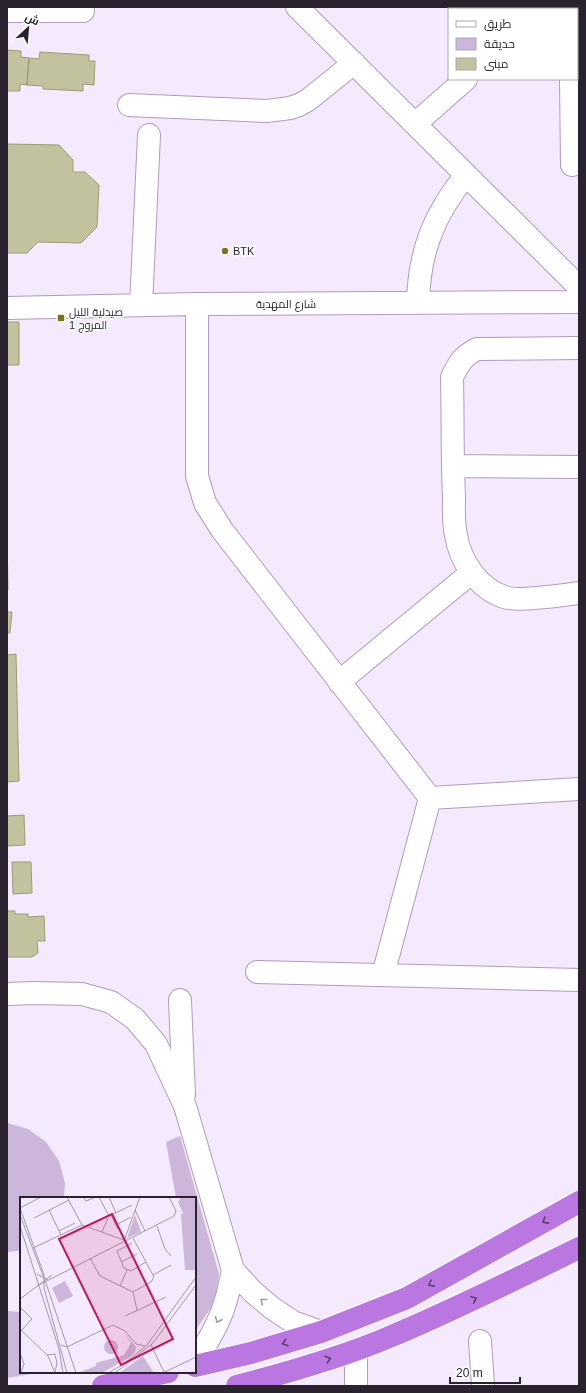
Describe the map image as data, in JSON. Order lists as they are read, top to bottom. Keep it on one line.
{"streets":{"street":["شارع المهدية"]},"places":{"other":["BTK"],"transit":["صيدلية الليل المروج 1"]},"legend":["طريق","حديقة","مبنى"],"scale_bar":"20 m","north":"top right"}
